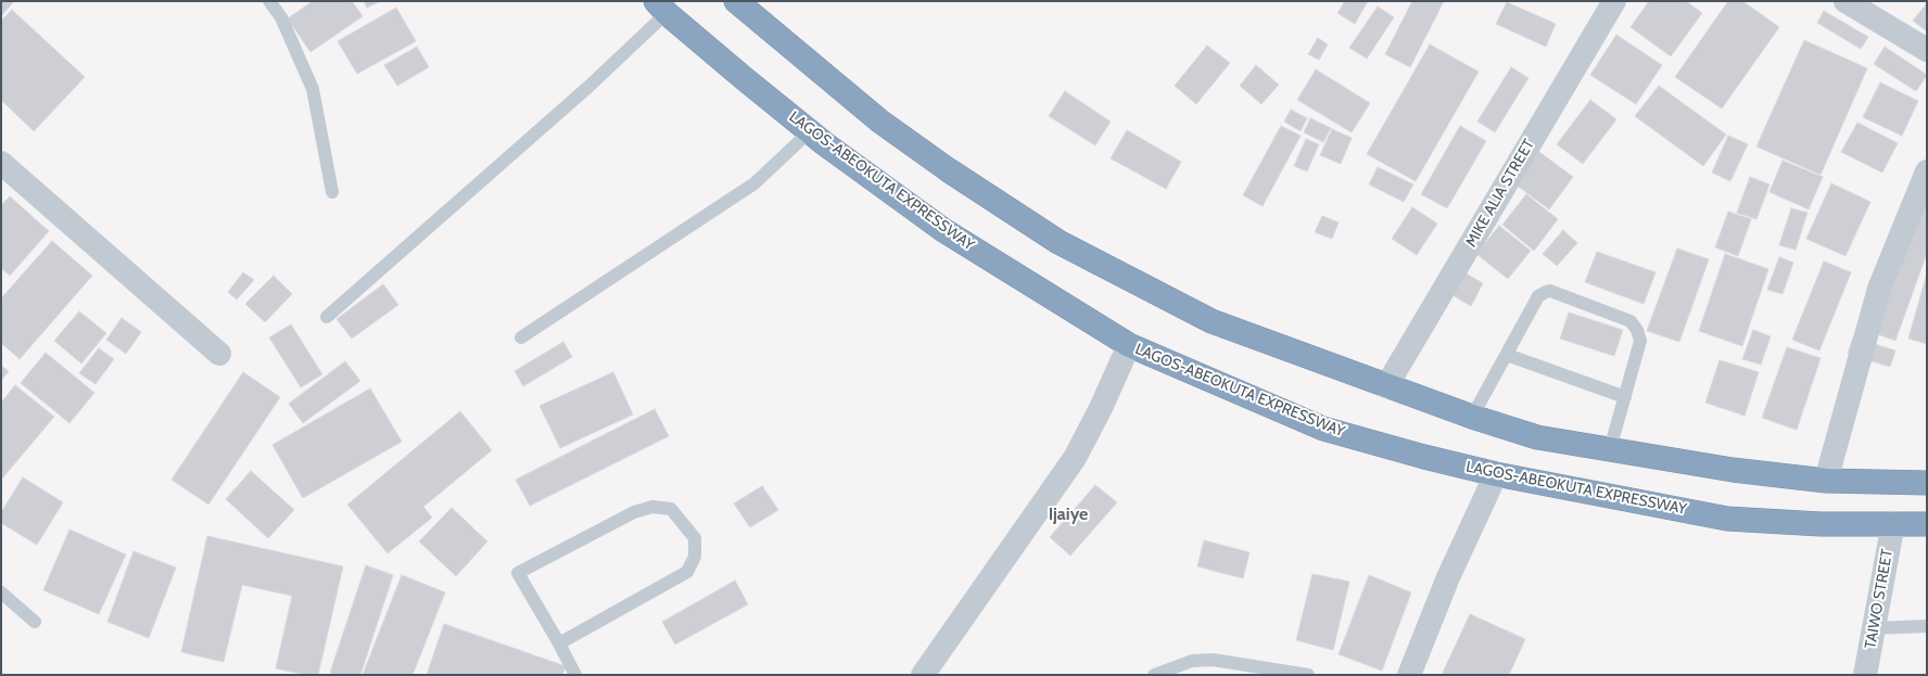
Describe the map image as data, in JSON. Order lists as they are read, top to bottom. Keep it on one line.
{"streets":{"highway":["LAGOS-ABEOKUTA EXPRESSWAY"],"street":["MIKE ALIA STREET","TAIWO STREET"]},"crossings":[["LAGOS-ABEOKUTA EXPRESSWAY","TAIWO STREET"]],"districts":["Ijaiye"]}
